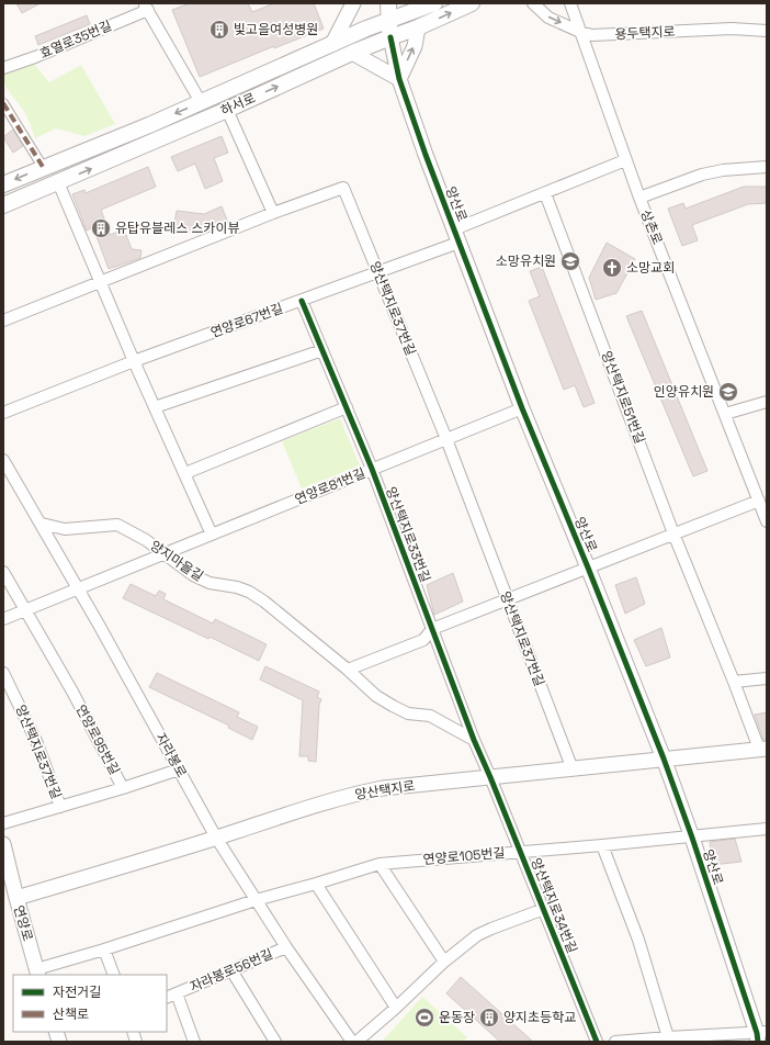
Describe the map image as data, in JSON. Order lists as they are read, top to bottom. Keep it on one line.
{"streets":{"main road":["하서로"],"street":["용두택지로","효열로35번길","양산로","상촌로","양산택지로37번길","연양로67번길","양산택지로51번길","연양로81번길","양산택지로33번길","양지마을길","연양로95번길","자라봉로","양산택지로","연양로105번길","양산택지로34번길","연양로","자라봉로56번길"]},"crossings":[["용두택지로","상촌로"],["효열로35번길","하서로"],["하서로","양산로"],["양산로","상촌로"],["양산로","연양로67번길"],["양산로","양산택지로51번길"],["양산로","연양로81번길"],["양산로","양산택지로"],["양산로","연양로105번길"],["양산택지로37번길","연양로67번길"],["양산택지로37번길","연양로81번길"],["양산택지로37번길","연양로95번길"],["양산택지로37번길","양산택지로"],["연양로67번길","양산택지로51번길"],["연양로67번길","양산택지로33번길"],["양산택지로51번길","양산택지로"],["연양로81번길","양산택지로33번길"],["연양로81번길","양지마을길"],["연양로81번길","연양로95번길"],["연양로81번길","자라봉로"],["양산택지로33번길","양지마을길"],["양산택지로33번길","양산택지로"],["양산택지로33번길","양산택지로34번길"],["양지마을길","자라봉로"],["연양로95번길","자라봉로"],["자라봉로","양산택지로"],["자라봉로","연양로105번길"],["자라봉로","자라봉로56번길"],["양산택지로","양산택지로34번길"],["양산택지로","연양로"],["연양로105번길","양산택지로34번길"],["연양로105번길","연양로"]],"places":{"building":["빛고을여성병원","유탑유블레스 스카이뷰","양지초등학교"],"school or university":["소망유치원","인양유치원"],"church":["소망교회"],"sports":["운동장"]},"legend":["자전거길","산책로"]}
